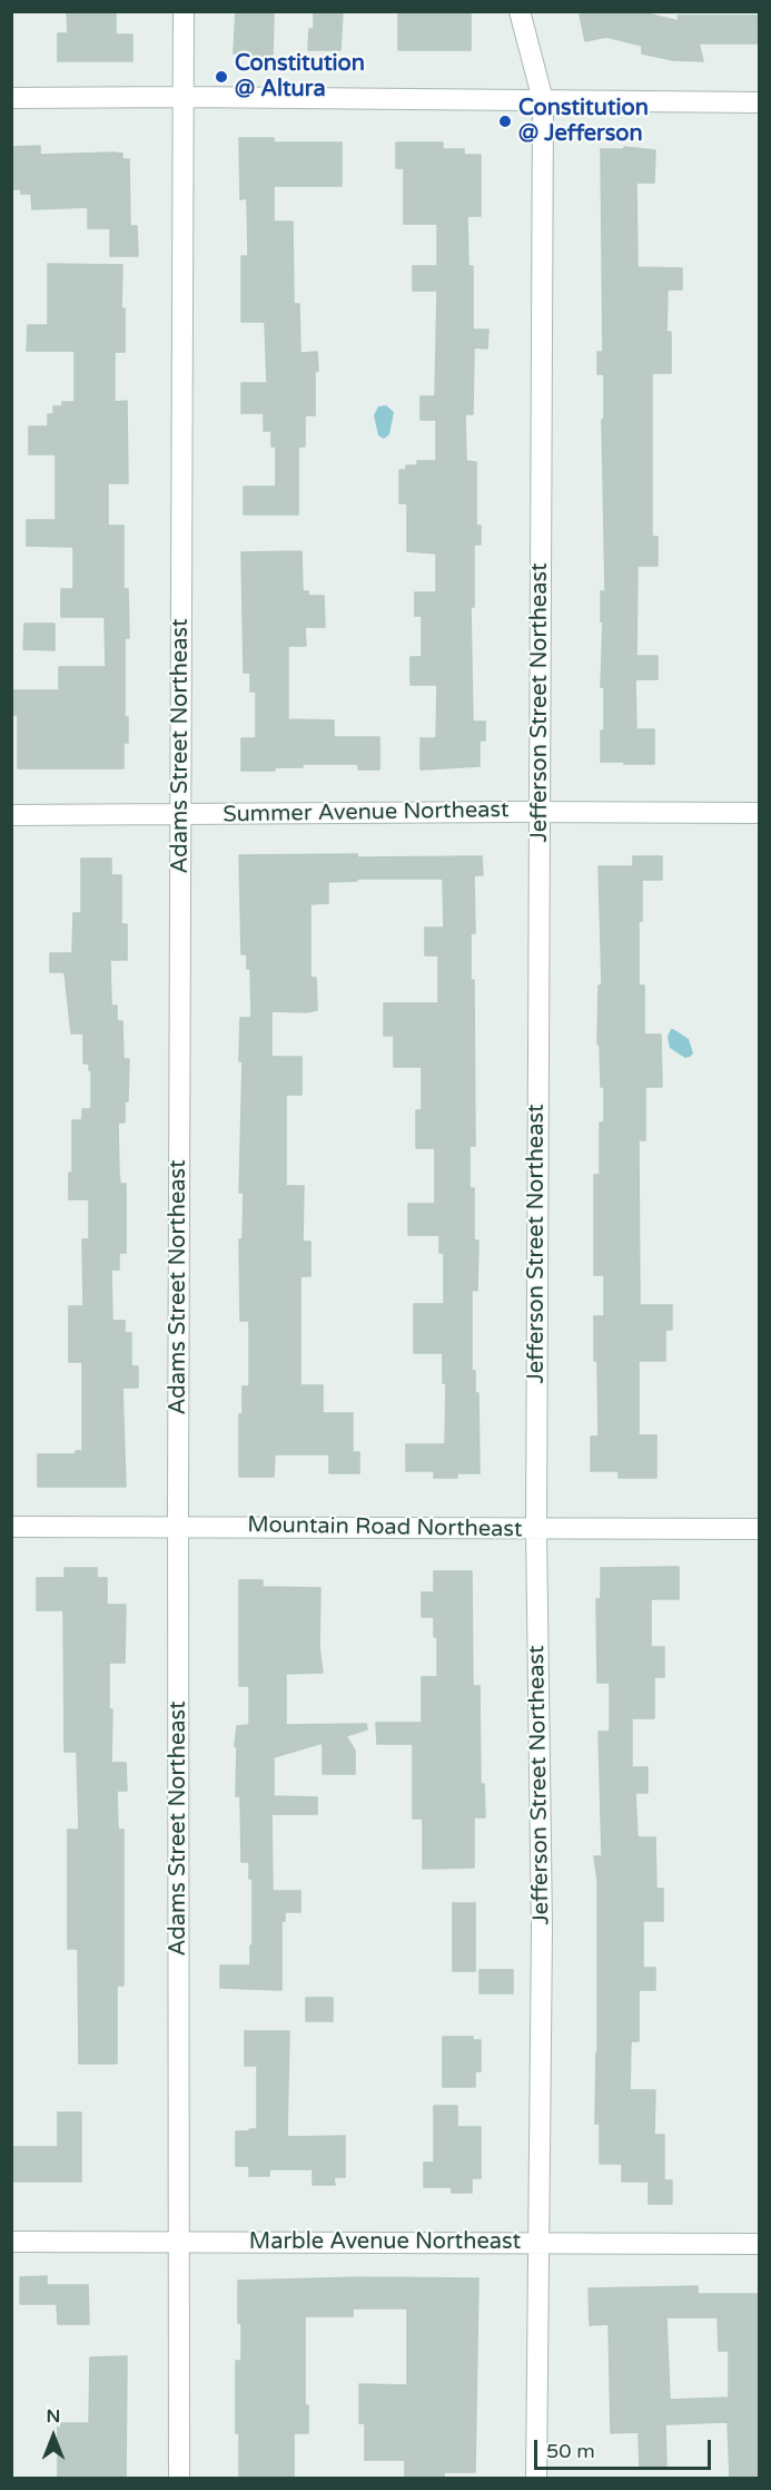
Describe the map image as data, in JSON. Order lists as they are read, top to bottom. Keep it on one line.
{"streets":{"street":["Jefferson Street Northeast","Adams Street Northeast","Summer Avenue Northeast","Mountain Road Northeast","Marble Avenue Northeast"]},"crossings":[["Jefferson Street Northeast","Summer Avenue Northeast"],["Jefferson Street Northeast","Mountain Road Northeast"],["Jefferson Street Northeast","Marble Avenue Northeast"],["Adams Street Northeast","Summer Avenue Northeast"],["Adams Street Northeast","Mountain Road Northeast"],["Adams Street Northeast","Marble Avenue Northeast"]],"places":["Constitution @ Altura","Constitution @ Jefferson"],"scale_bar":"50 m","north":"top"}
